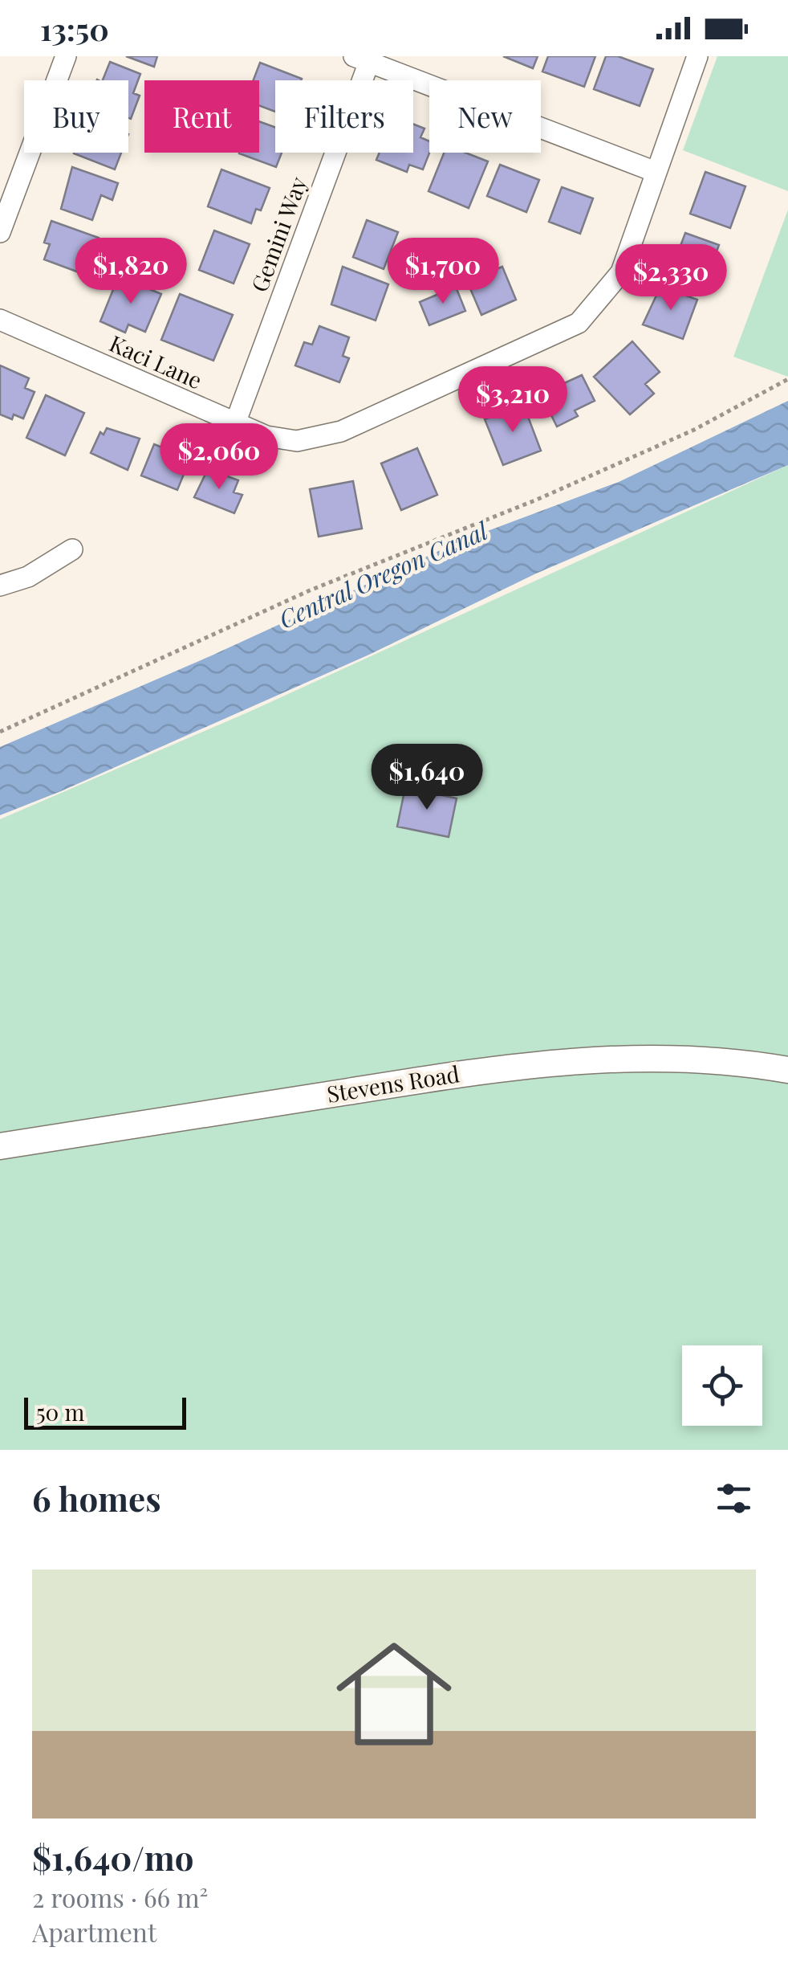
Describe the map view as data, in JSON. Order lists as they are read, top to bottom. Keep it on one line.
{"streets":{"street":["Gemini Way","Kaci Lane","Stevens Road"]},"crossings":[["Gemini Way","Kaci Lane"]],"water":["Central Oregon Canal"],"scale_bar":"50 m","page":{"status":"13:50","chip":["Buy","Rent","Filters","New"],"price":["$1,820","$1,700","$2,330","$3,210","$2,060","$1,640"],"scale":"50 m","heading":"6 homes","list":[{"name":"$1,640/mo","note":"2 rooms · 66 m² · Apartment"}]}}
